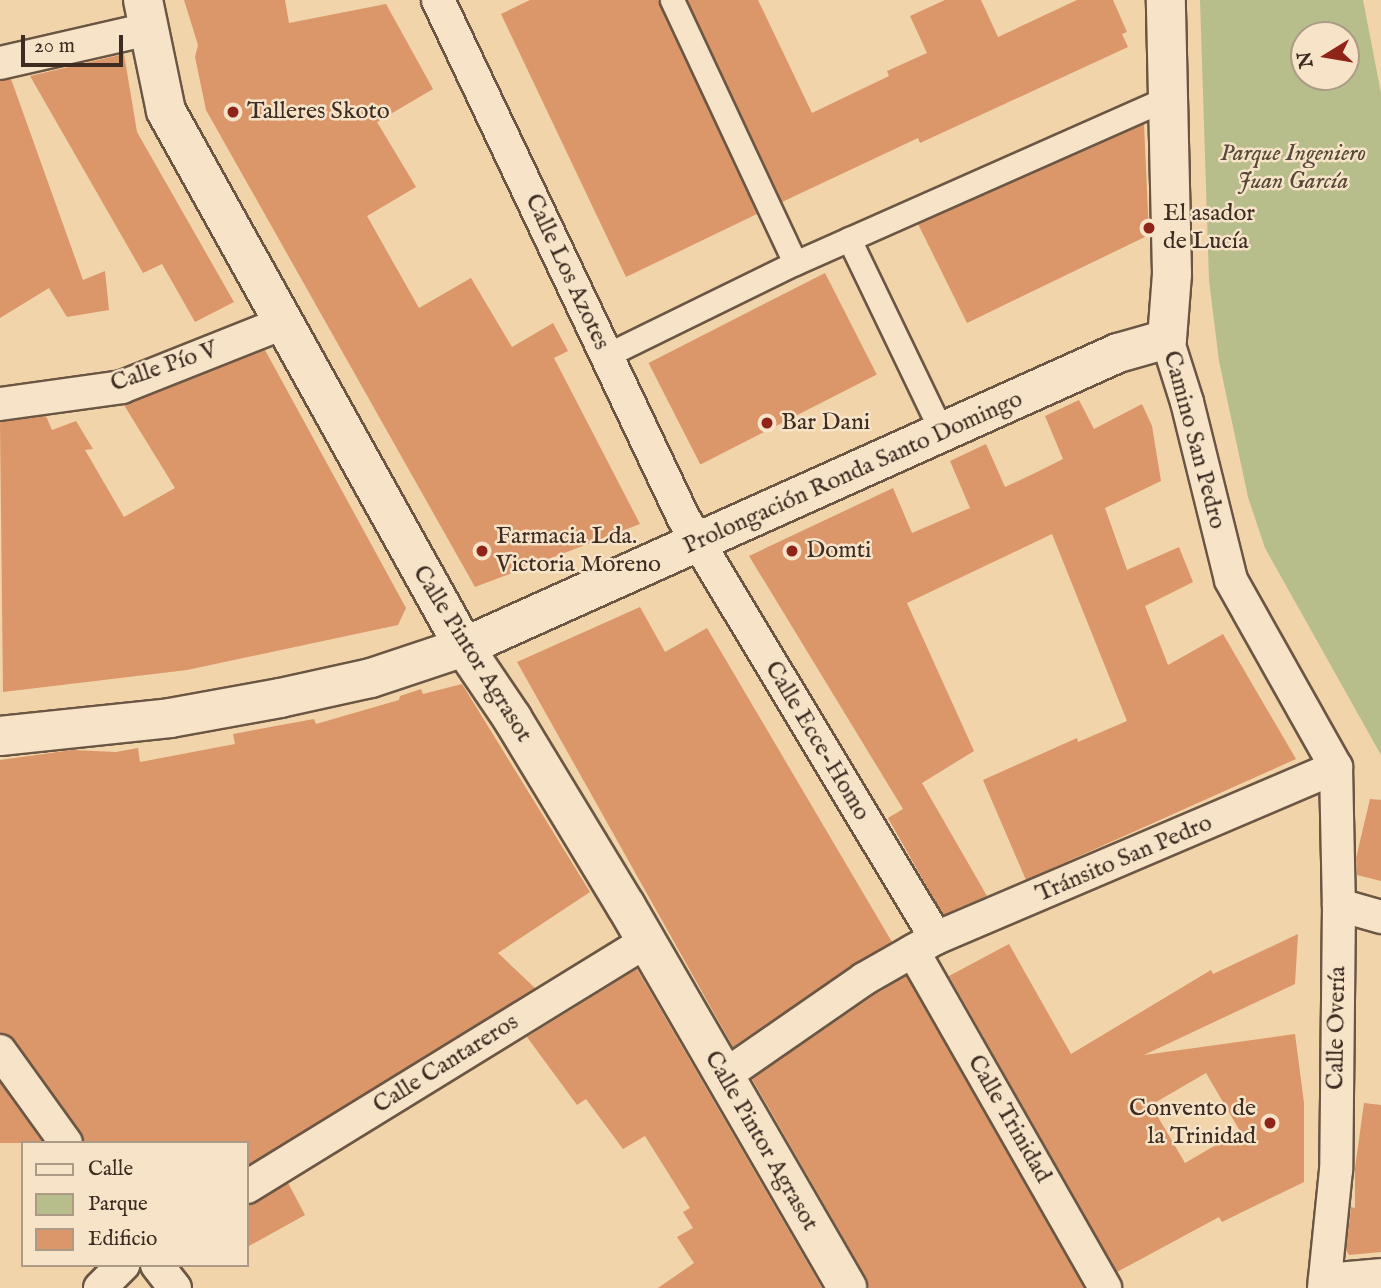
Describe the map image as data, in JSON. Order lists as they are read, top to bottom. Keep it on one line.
{"streets":{"street":["Calle Los Azotes","Calle Pío V","Camino San Pedro","Prolongación Ronda Santo Domingo","Calle Pintor Agrasot","Calle Ecce-Homo","Tránsito San Pedro","Calle Overía","Calle Cantareros","Calle Trinidad"]},"crossings":[["Calle Los Azotes","Prolongación Ronda Santo Domingo"],["Calle Los Azotes","Calle Ecce-Homo"],["Calle Pío V","Calle Pintor Agrasot"],["Camino San Pedro","Prolongación Ronda Santo Domingo"],["Camino San Pedro","Tránsito San Pedro"],["Camino San Pedro","Calle Overía"],["Prolongación Ronda Santo Domingo","Calle Pintor Agrasot"],["Prolongación Ronda Santo Domingo","Calle Ecce-Homo"],["Calle Pintor Agrasot","Tránsito San Pedro"],["Calle Pintor Agrasot","Calle Cantareros"],["Calle Ecce-Homo","Tránsito San Pedro"],["Calle Ecce-Homo","Calle Trinidad"],["Tránsito San Pedro","Calle Overía"],["Tránsito San Pedro","Calle Trinidad"]],"parks":["Parque Ingeniero Juan García"],"places":["Talleres Skoto","El asador de Lucía","Bar Dani","Farmacia Lda. Victoria Moreno","Domti","Convento de la Trinidad"],"legend":["Calle","Parque","Edificio"],"scale_bar":"20 m","north":"left"}
